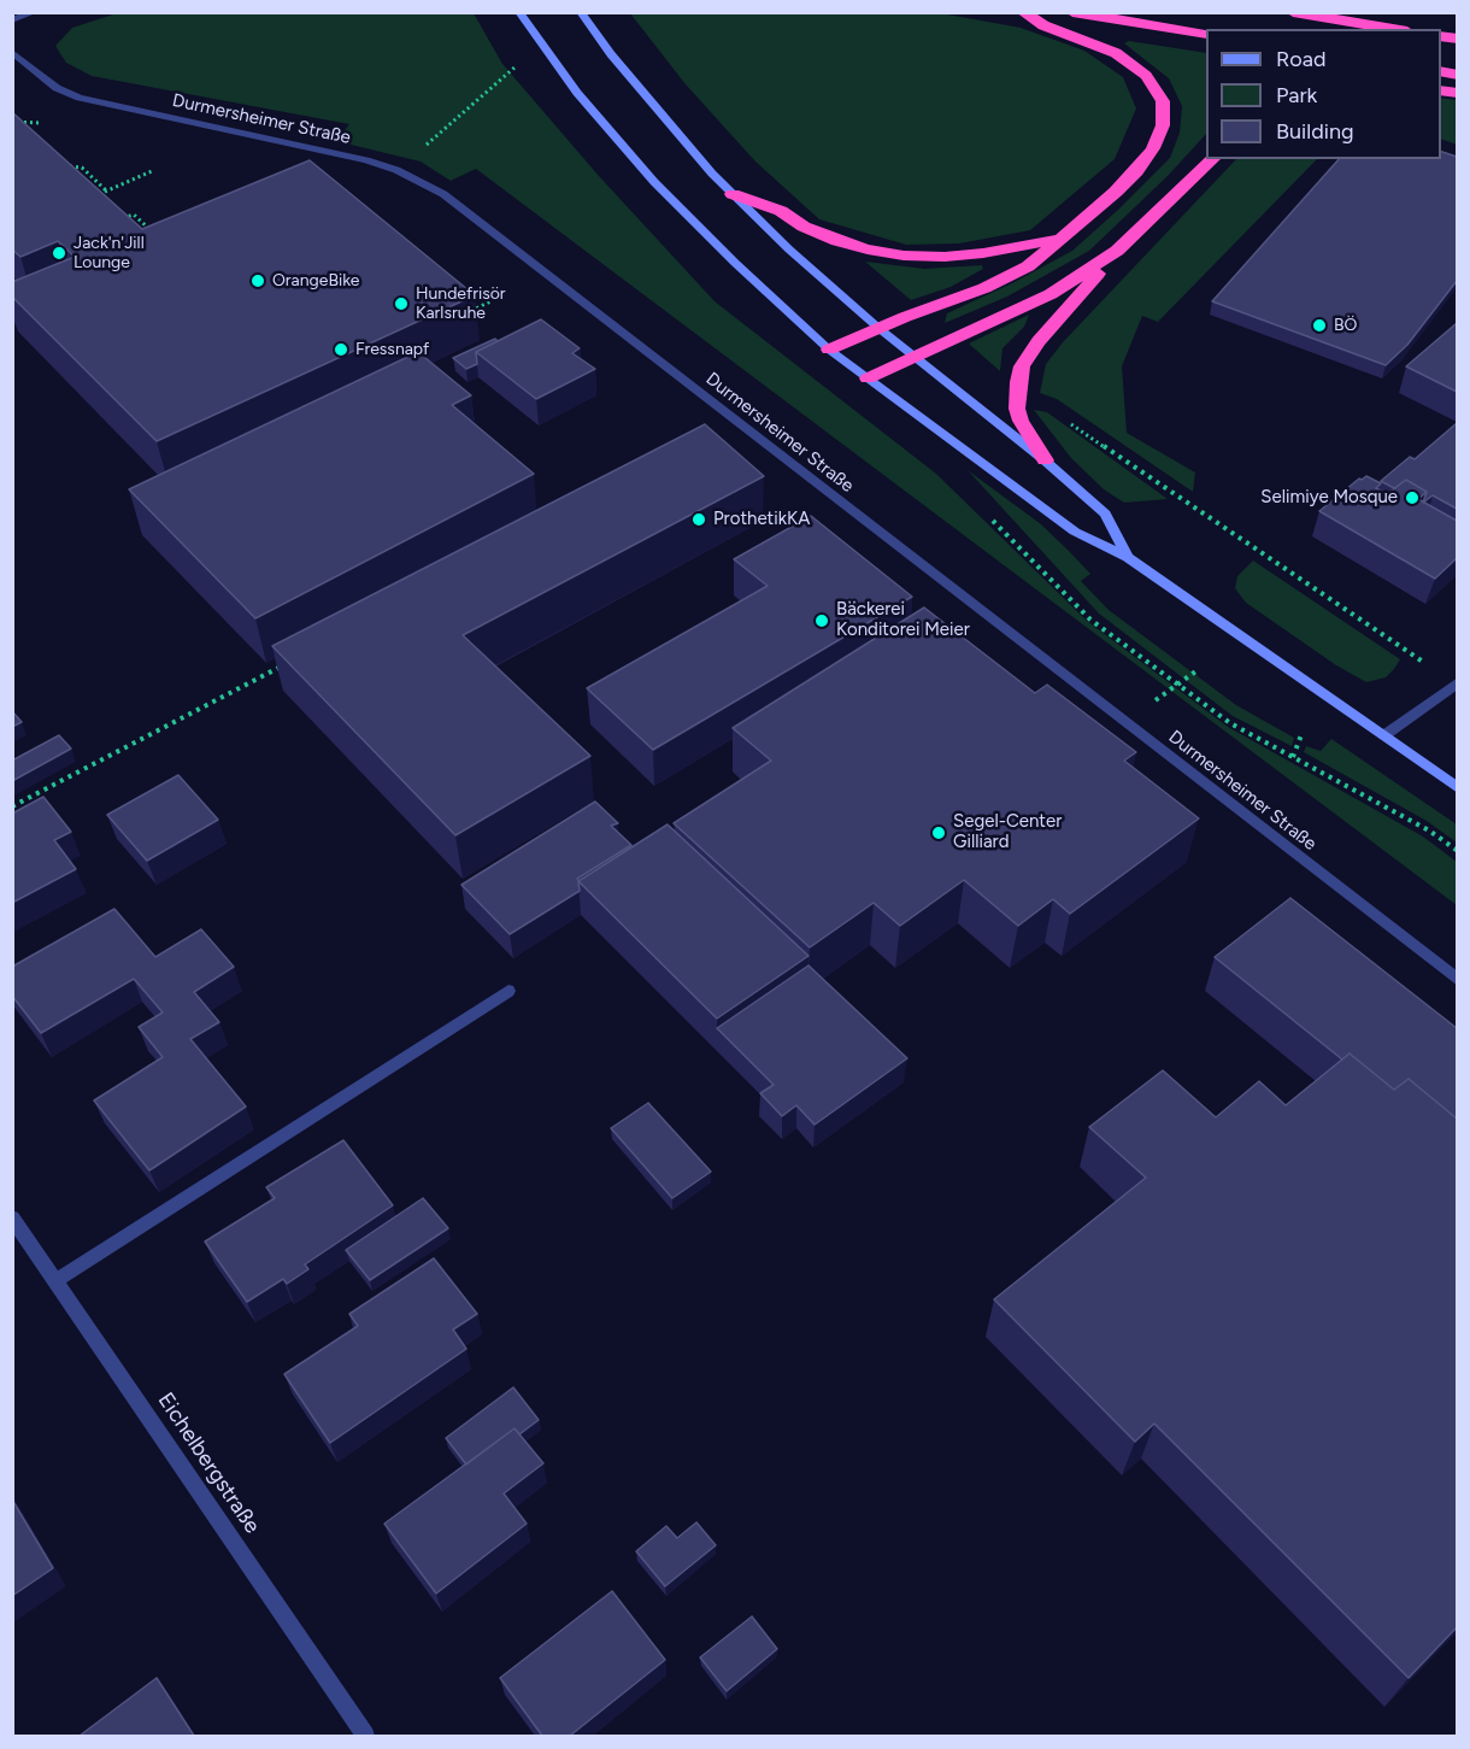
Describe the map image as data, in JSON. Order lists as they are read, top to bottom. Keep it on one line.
{"streets":{"street":["Durmersheimer Straße","Eichelbergstraße"]},"places":["Jack'n'Jill Lounge","OrangeBike","Hundefrisör Karlsruhe","BÖ","Fressnapf","Selimiye Mosque","ProthetikKA","Bäckerei Konditorei Meier","Segel-Center Gilliard"],"legend":["Road","Park","Building"]}
